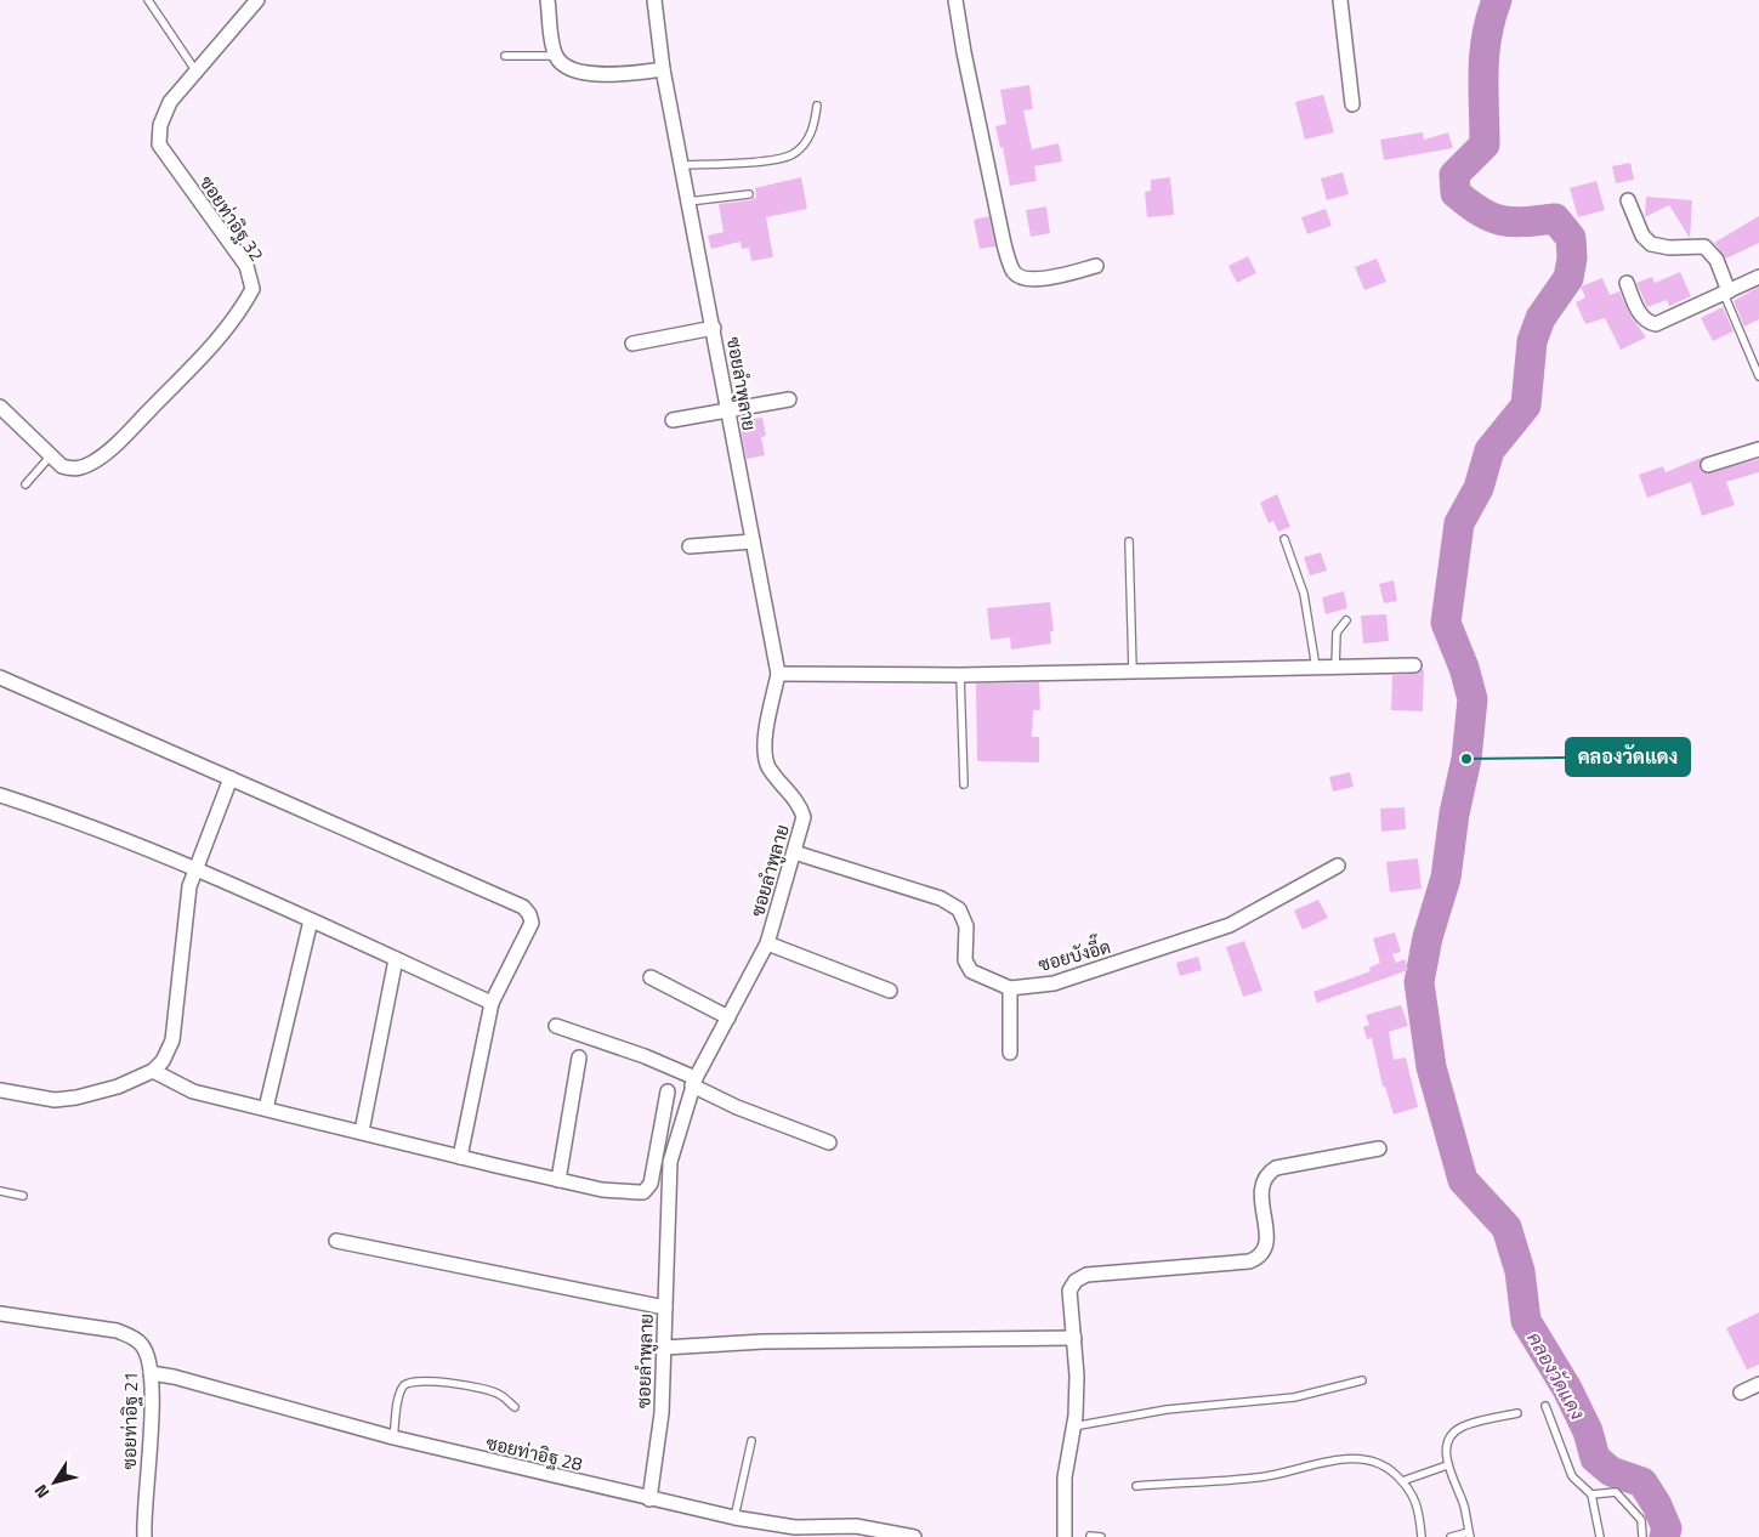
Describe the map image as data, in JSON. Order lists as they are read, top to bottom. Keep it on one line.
{"streets":{"street":["ซอยท่าอิฐ 32","ซอยลำพูลาย","ซอยบังอี๊ด","ซอยท่าอิฐ 21","ซอยท่าอิฐ 28"]},"crossings":[["ซอยลำพูลาย","ซอยบังอี๊ด"],["ซอยลำพูลาย","ซอยท่าอิฐ 28"],["ซอยท่าอิฐ 21","ซอยท่าอิฐ 28"]],"water":["คลองวัดแดง"],"places":["คลองวัดแดง"],"north":"bottom left"}
